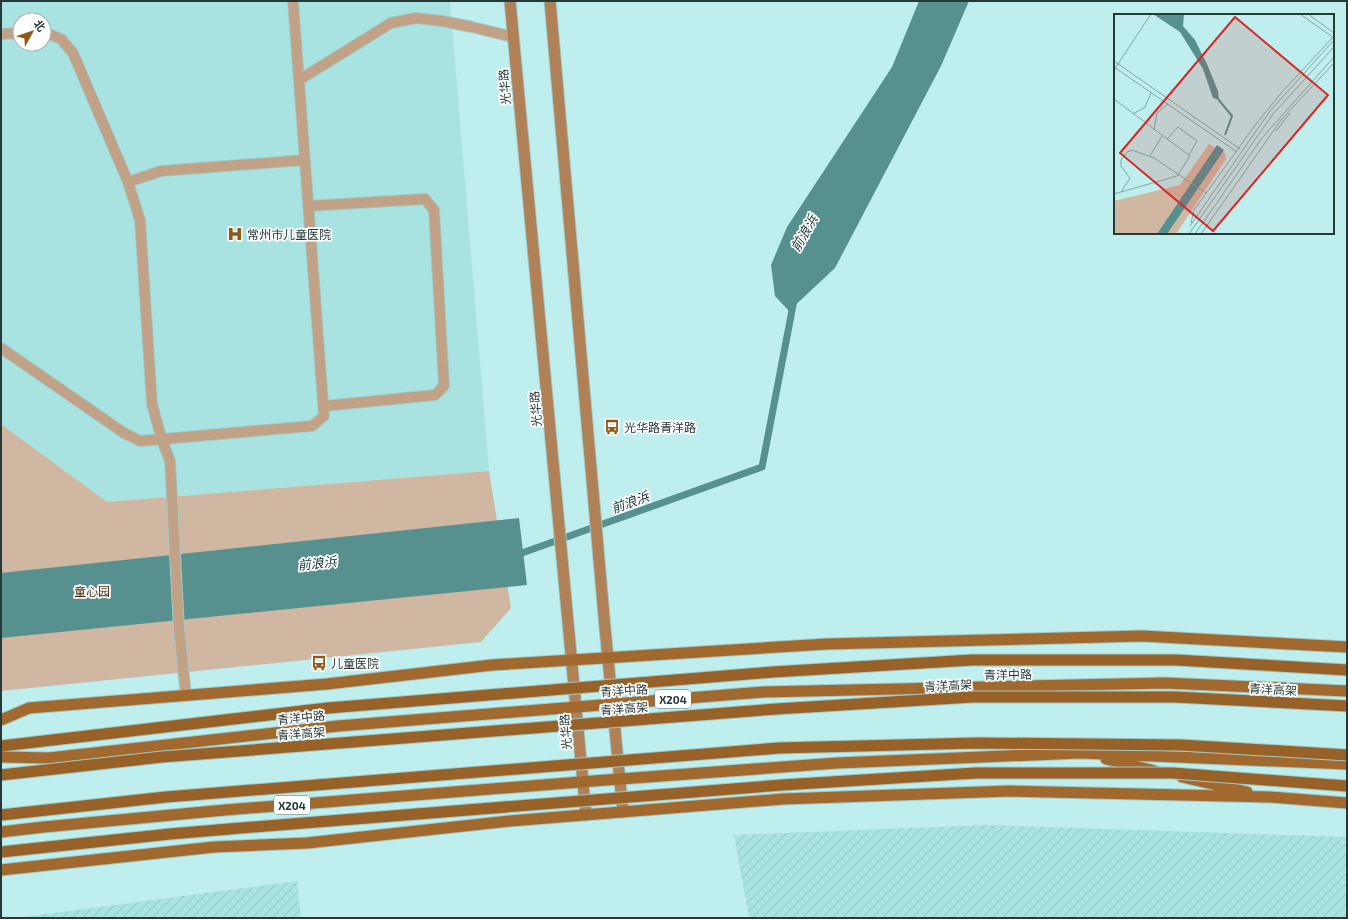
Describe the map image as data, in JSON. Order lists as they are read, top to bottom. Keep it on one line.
{"streets":{"highway":["青洋高架"],"main road":["光华路","青洋中路","X204"]},"crossings":[["光华路","青洋中路"],["光华路","X204"]],"water":["前浪浜"],"parks":["童心园"],"places":{"hospital":["常州市儿童医院"],"bus stop":["光华路青洋路","儿童医院"]},"north":"top right"}
